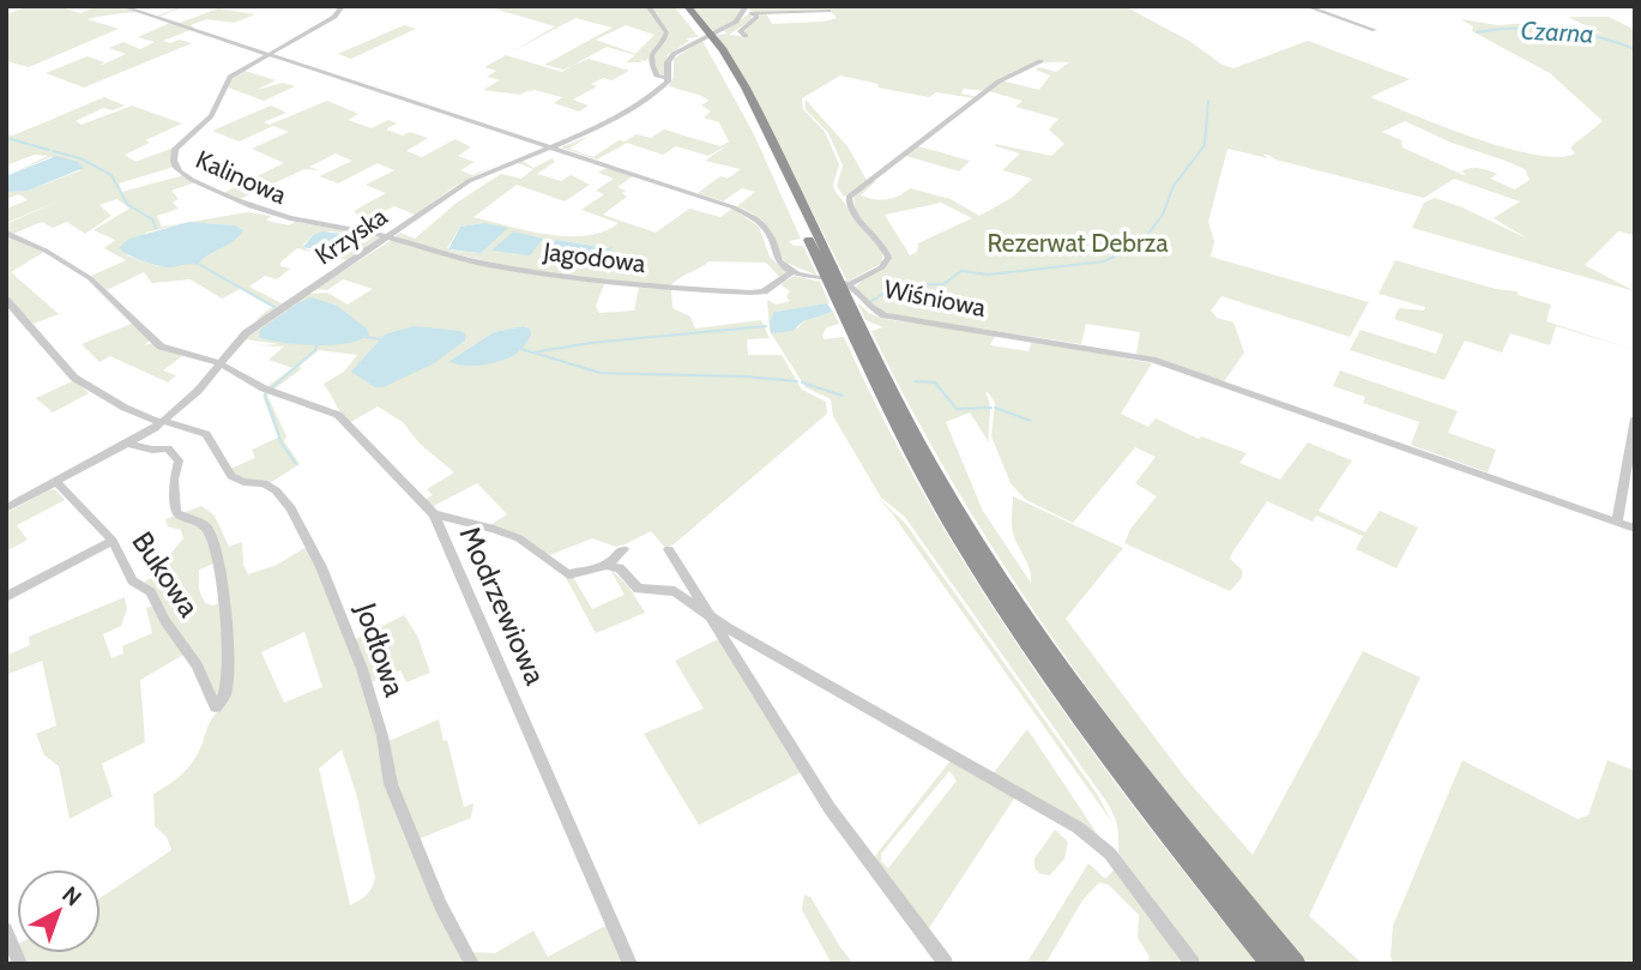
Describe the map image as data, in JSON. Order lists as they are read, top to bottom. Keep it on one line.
{"streets":{"street":["Kalinowa","Krzyska","Jagodowa","Wiśniowa","Bukowa","Modrzewiowa","Jodłowa"]},"crossings":[["Kalinowa","Krzyska"],["Kalinowa","Jagodowa"],["Krzyska","Jagodowa"],["Krzyska","Bukowa"],["Krzyska","Modrzewiowa"],["Krzyska","Jodłowa"],["Jagodowa","Wiśniowa"]],"water":["Czarna"],"parks":["Rezerwat Debrza"],"north":"top right"}
